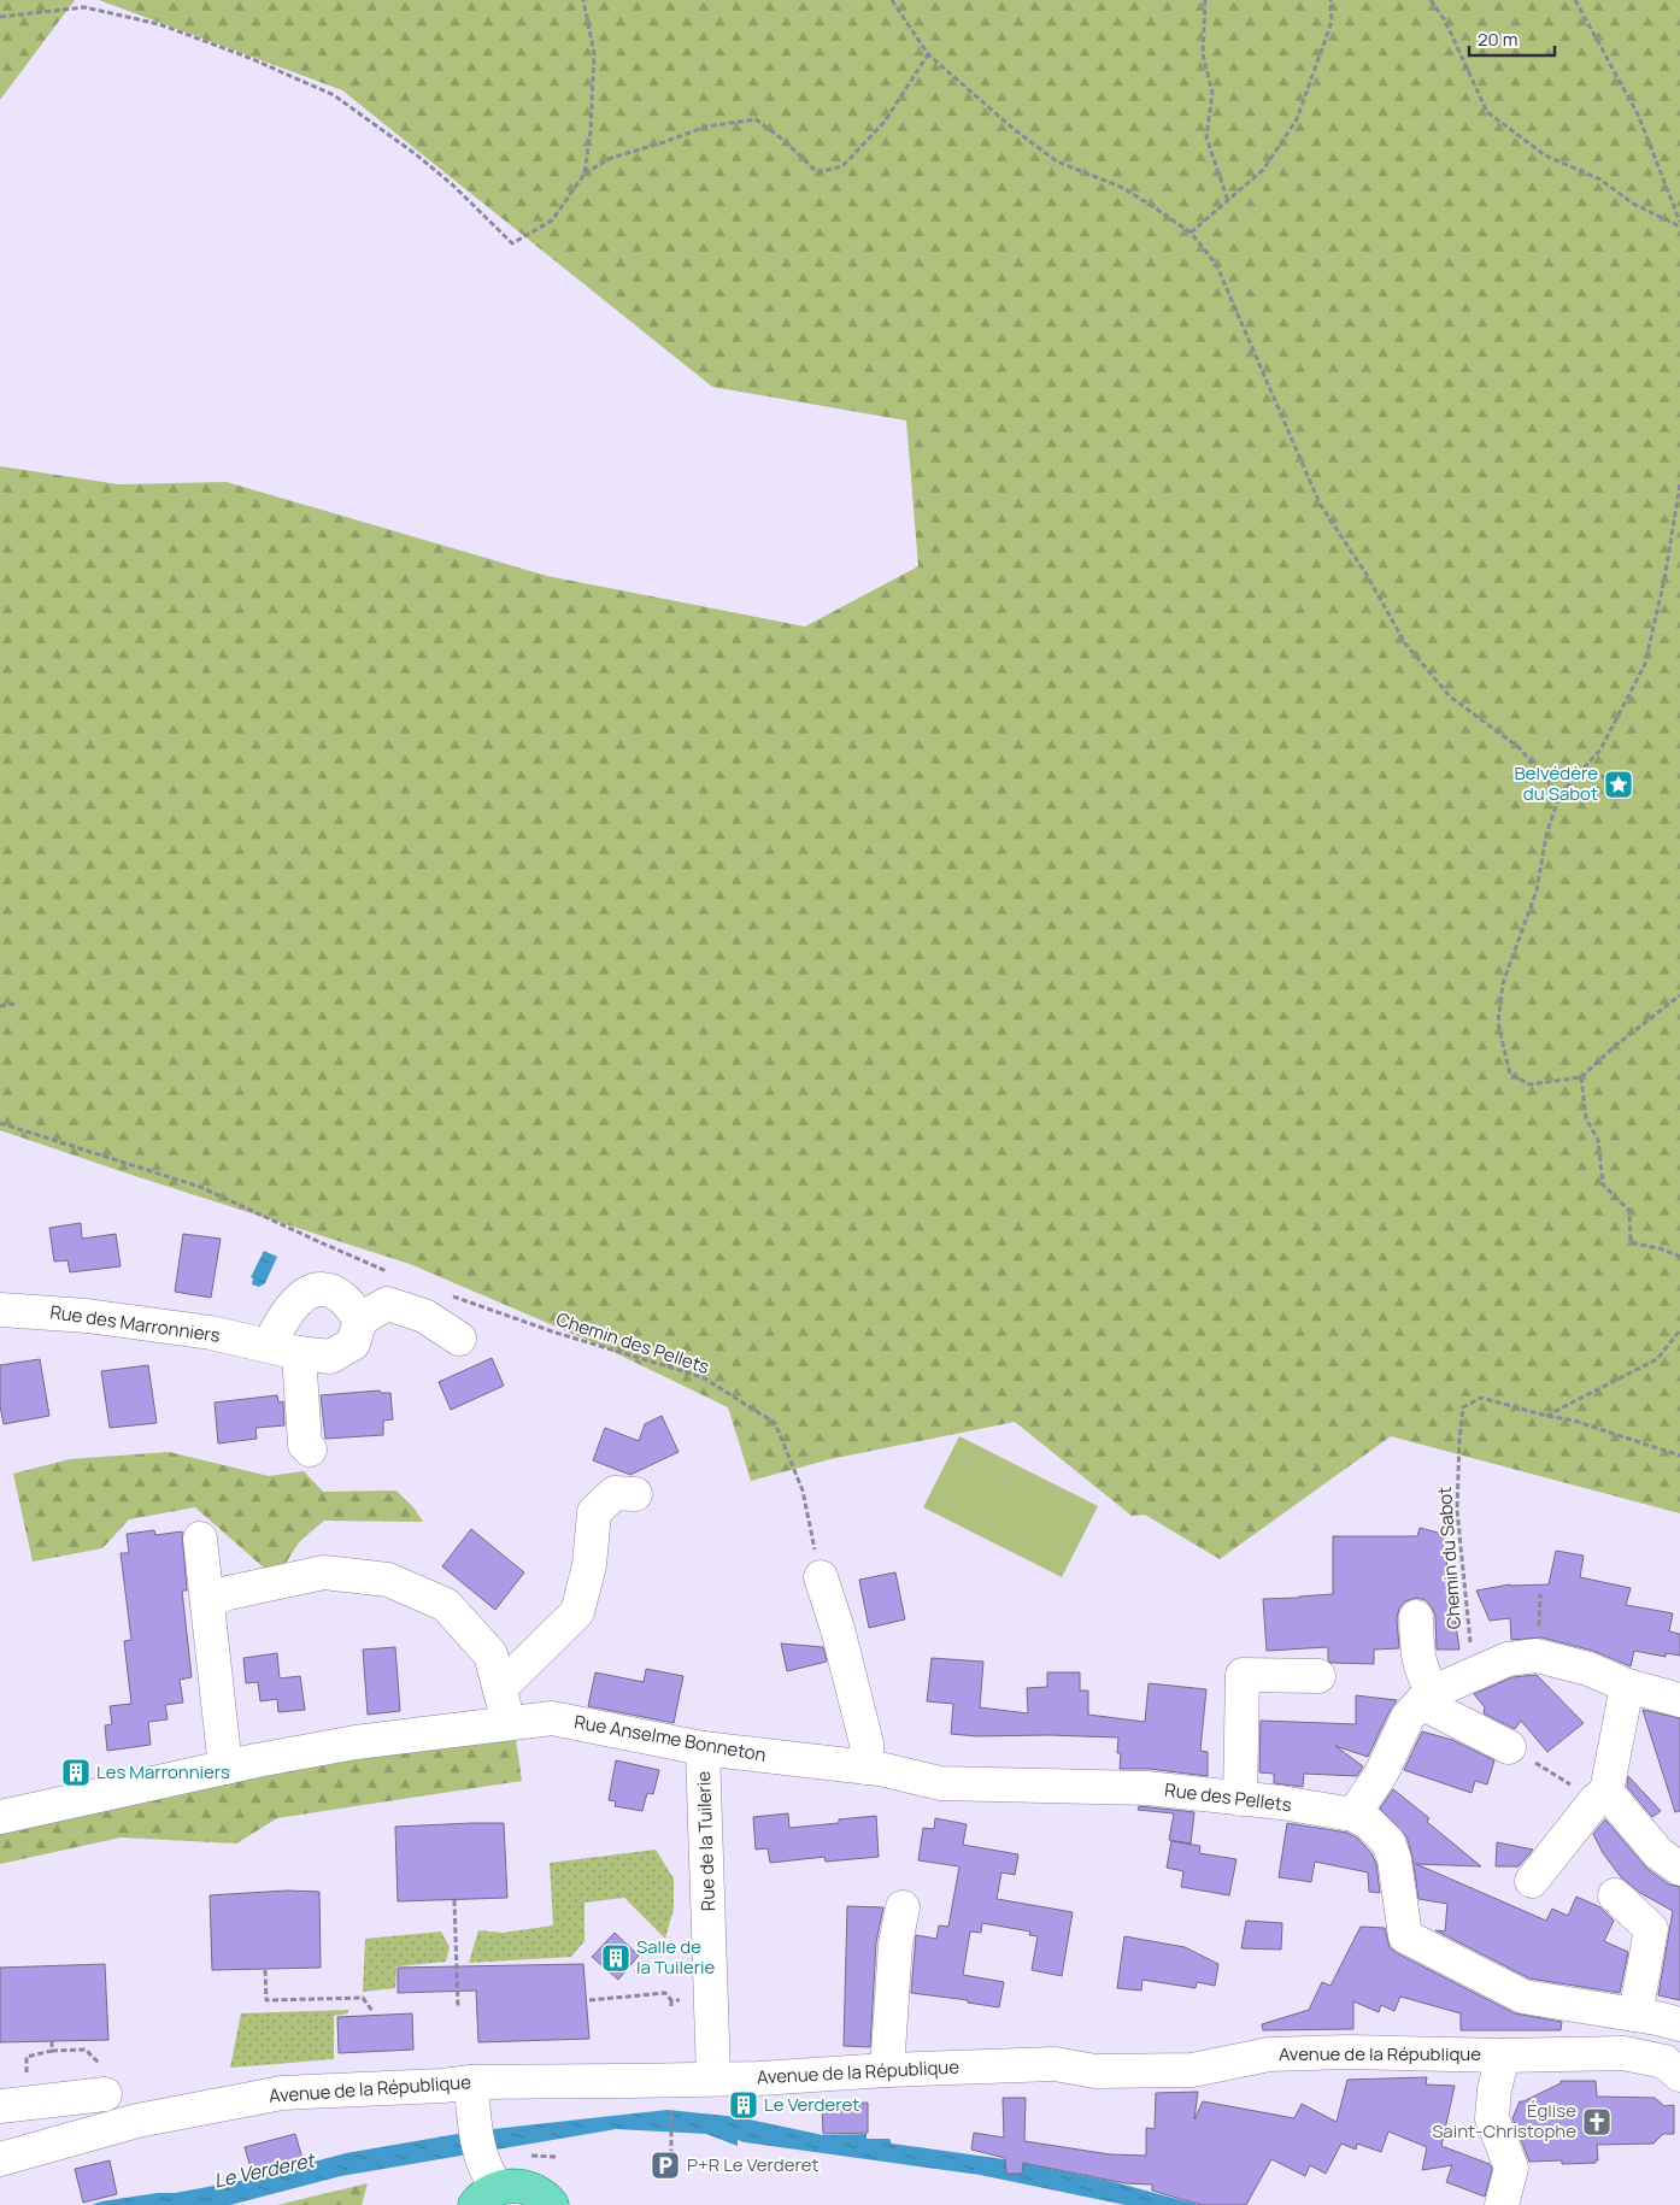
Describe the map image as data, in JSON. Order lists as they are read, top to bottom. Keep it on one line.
{"streets":{"street":["Rue des Marronniers","Rue Anselme Bonneton","Rue des Pellets","Rue de la Tuilerie","Avenue de la République"],"path":["Chemin des Pellets","Chemin du Sabot"]},"crossings":[["Rue Anselme Bonneton","Rue des Pellets"],["Rue Anselme Bonneton","Rue de la Tuilerie"],["Rue des Pellets","Avenue de la République"],["Rue de la Tuilerie","Avenue de la République"]],"water":["Le Verderet"],"places":{"place":["Belvédère du Sabot"],"building":["Les Marronniers","Salle de la Tuilerie","Le Verderet"],"church":["Église Saint-Christophe"],"parking":["P+R Le Verderet"]},"scale_bar":"20 m"}
